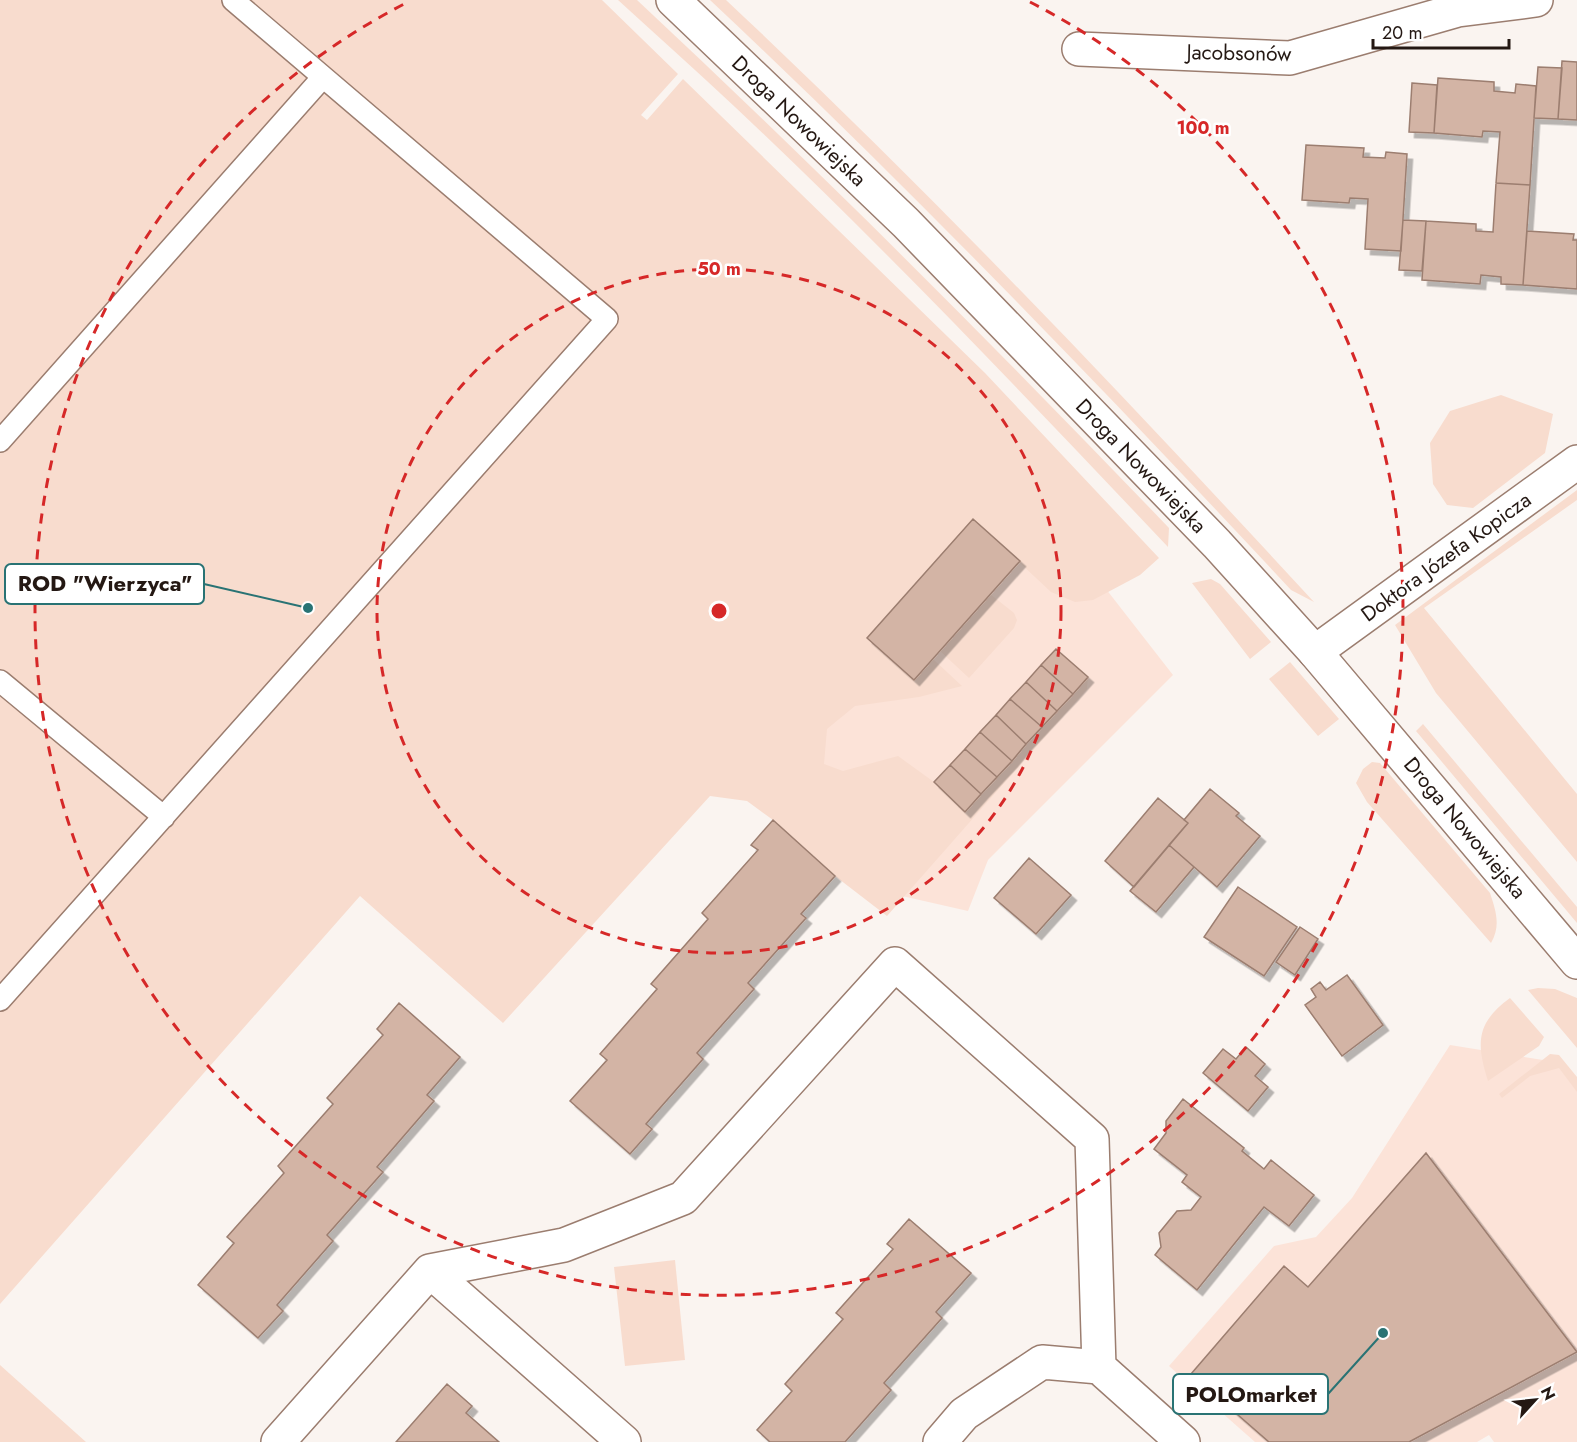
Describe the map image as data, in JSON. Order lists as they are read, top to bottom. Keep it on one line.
{"streets":{"street":["Jacobsonów","Droga Nowowiejska","Doktora Józefa Kopicza"]},"crossings":[["Droga Nowowiejska","Doktora Józefa Kopicza"]],"places":["ROD \"Wierzyca\"","POLOmarket"],"scale_bar":"20 m","north":"top right","rings":["100 m","50 m"]}
